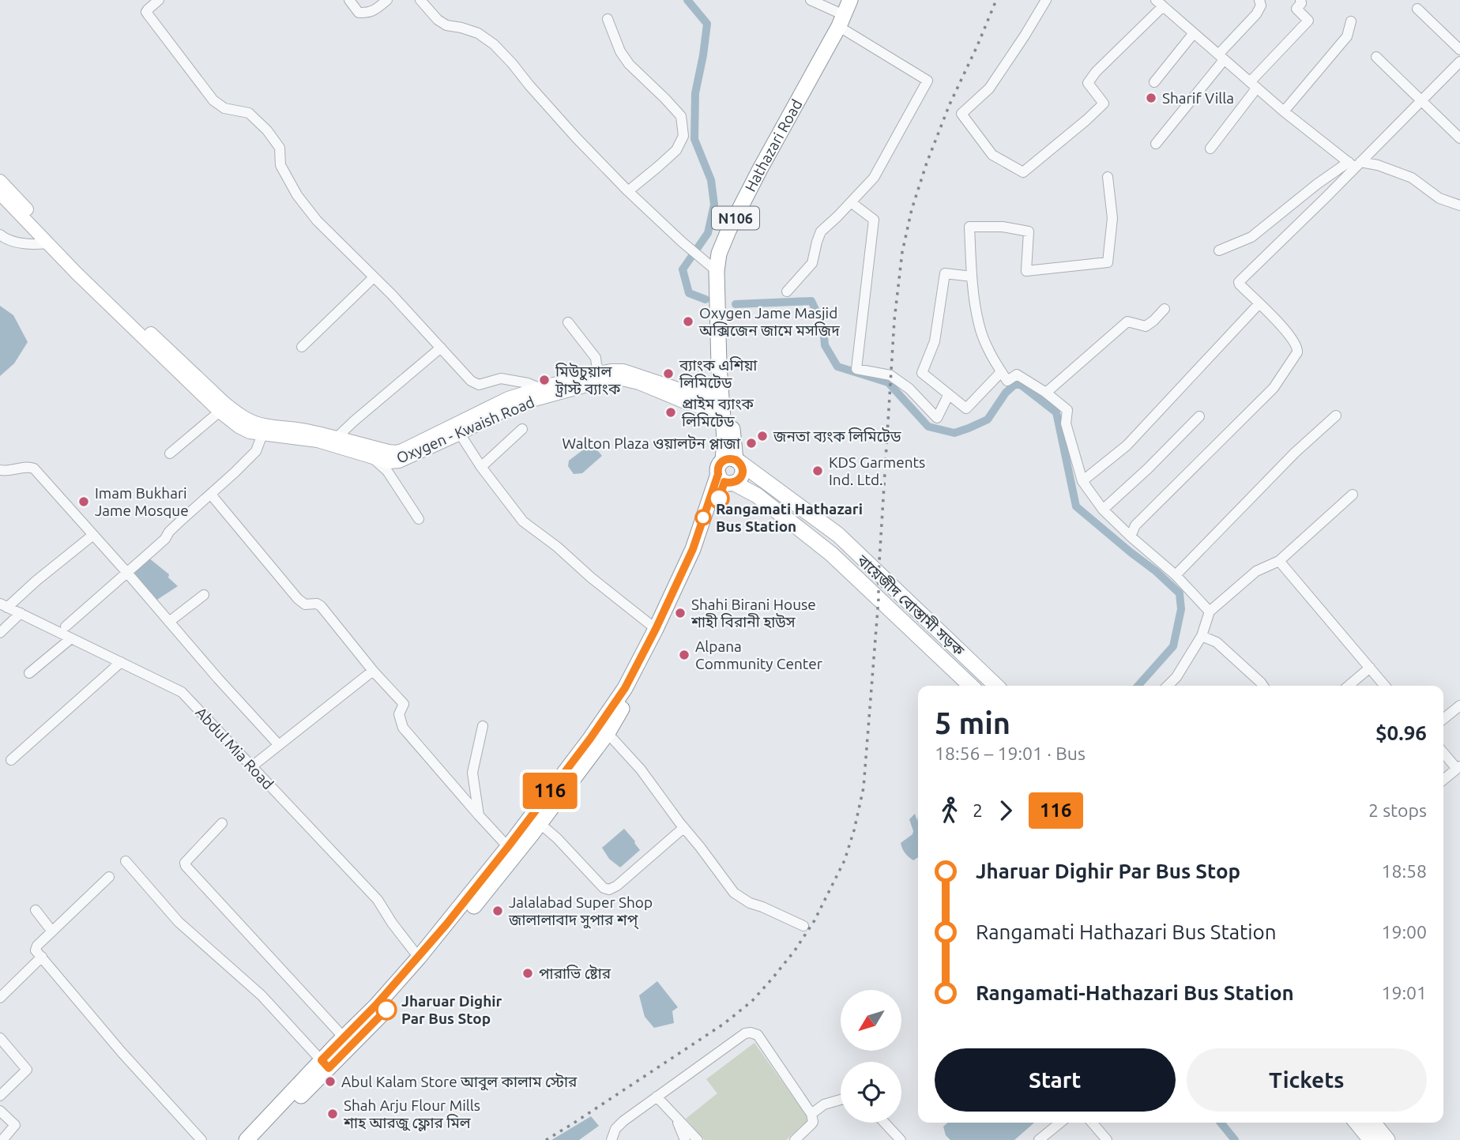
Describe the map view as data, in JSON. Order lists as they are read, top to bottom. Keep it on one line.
{"streets":{"main road":["Hathazari Road","N106","Oxygen - Kwaish Road","বায়েজীদ বোস্তামী সড়ক"],"street":["Abdul Mia Road"]},"crossings":[["Hathazari Road","N106"],["Hathazari Road","Oxygen - Kwaish Road"],["Hathazari Road","বায়েজীদ বোস্তামী সড়ক"],["N106","বায়েজীদ বোস্তামী সড়ক"],["N106","Abdul Mia Road"]],"places":["Sharif Villa","Oxygen Jame Masjid অক্সিজেন জামে মসজিদ","ব্যাংক এশিয়া লিমিটেড","মিউচুয়াল ট্রাস্ট ব্যাংক","প্রাইম ব্যাংক লিমিটেড","জনতা ব্যংক লিমিটেড","Walton Plaza ওয়ালটন প্লাজা","KDS Garments Ind. Ltd.","Imam Bukhari Jame Mosque","Rangamati Hathazari Bus Station","Shahi Birani House শাহী বিরানী হাউস","Alpana Community Center","Jalalabad Super Shop জালালাবাদ সুপার শপ্","পারাভি ষ্টোর","Jharuar Dighir Par Bus Stop","Abul Kalam Store আবুল কালাম স্টোর","Shah Arju Flour Mills শাহ আরজু ফ্লোর মিল"],"lines":["bus line 116"],"north":"bottom left","page":{"on_map":"116","heading":["5 min","18:56 – 19:01 · Bus","$0.96"],"legs":["2","116","2 stops"],"list":[{"name":"Jharuar Dighir Par Bus Stop","value":"18:58"},{"name":"Rangamati Hathazari Bus Station","value":"19:00"},{"name":"Rangamati-Hathazari Bus Station","value":"19:01"}],"buttons":["Start","Tickets"]}}
